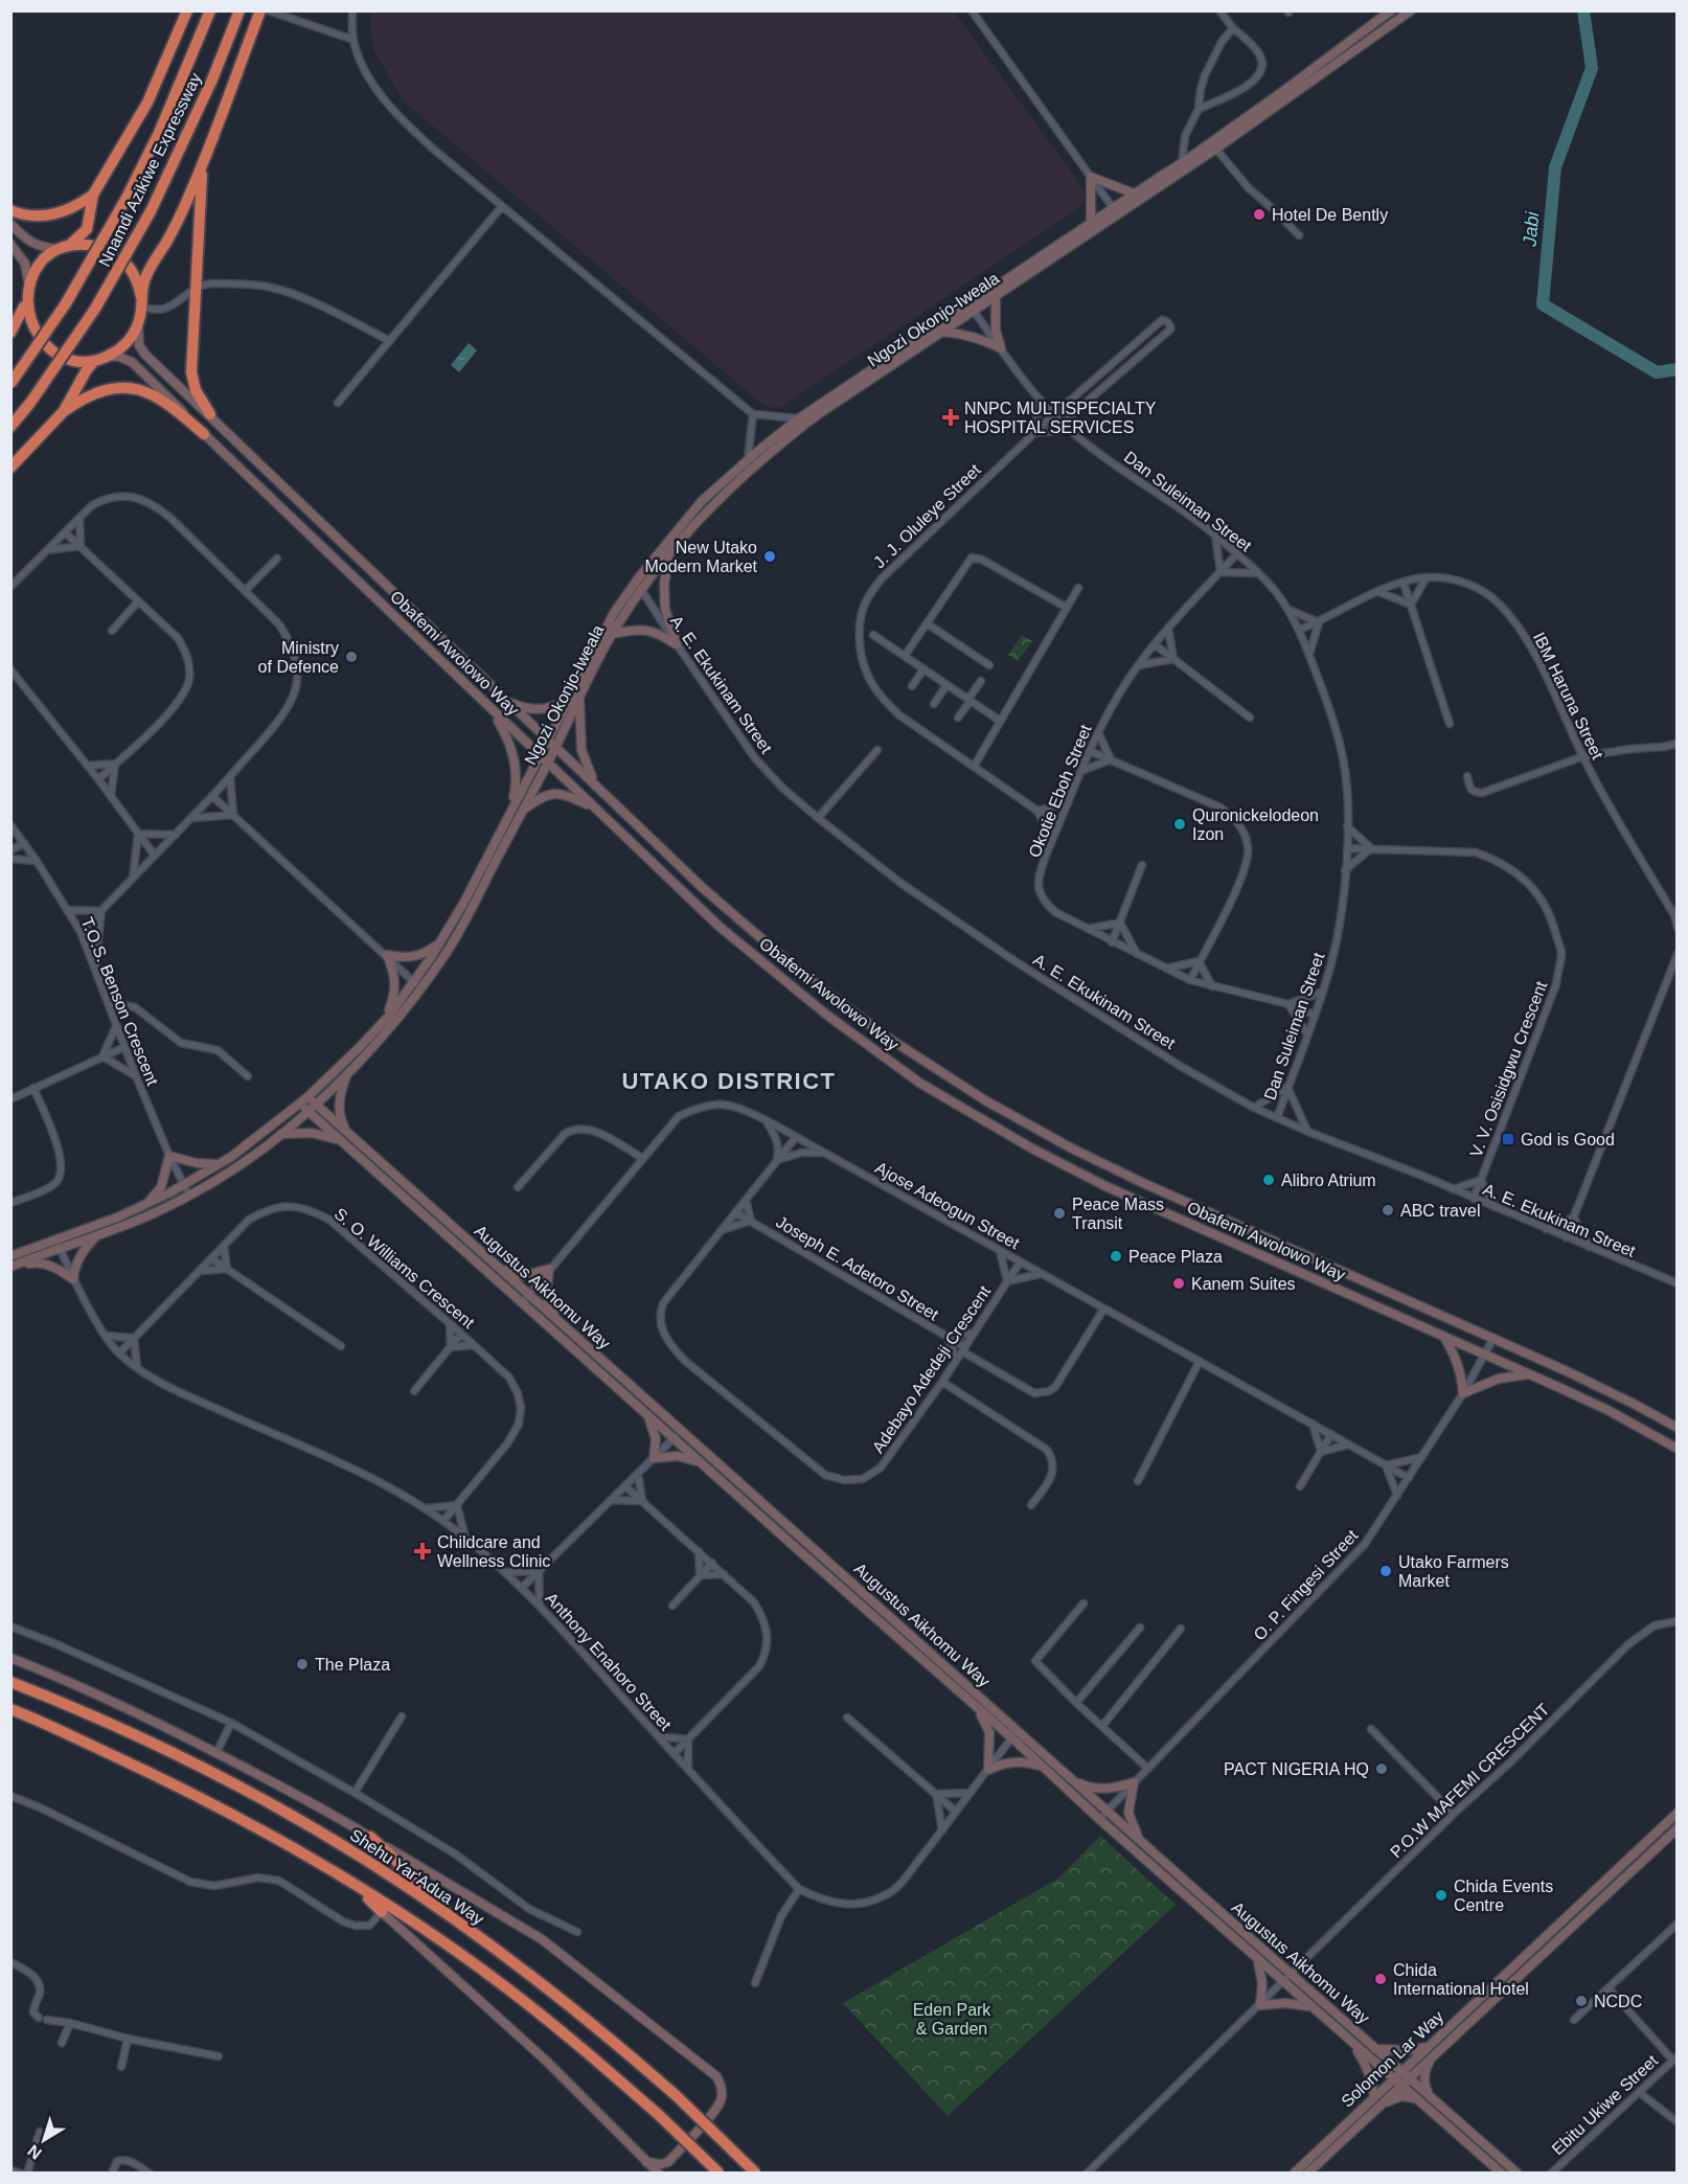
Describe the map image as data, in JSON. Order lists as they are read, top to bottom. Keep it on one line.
{"streets":{"highway":["Nnamdi Azikiwe Expressway","Shehu Yar'Adua Way"],"street":["Ngozi Okonjo-Iweala","Dan Suleiman Street","J. J. Oluleye Street","Obafemi Awolowo Way","A. E. Ekukinam Street","IBM Haruna Street","Okotie Eboh Street","T.O.S. Benson Crescent","V. V. Osisidgwu Crescent","Ajose Adeogun Street","S. O. Williams Crescent","Joseph E. Adetoro Street","Augustus Aikhomu Way","Adebayo Adedeji Crescent","O. P. Fingesi Street","Anthony Enahoro Street","P.O.W MAFEMI CRESCENT","Solomon Lar Way","Ebitu Ukiwe Street"]},"crossings":[["Nnamdi Azikiwe Expressway","Obafemi Awolowo Way"],["Ngozi Okonjo-Iweala","Dan Suleiman Street"],["Ngozi Okonjo-Iweala","Obafemi Awolowo Way"],["Ngozi Okonjo-Iweala","A. E. Ekukinam Street"],["Ngozi Okonjo-Iweala","T.O.S. Benson Crescent"],["Ngozi Okonjo-Iweala","Augustus Aikhomu Way"],["Ngozi Okonjo-Iweala","Anthony Enahoro Street"],["Dan Suleiman Street","J. J. Oluleye Street"],["Dan Suleiman Street","A. E. Ekukinam Street"],["Dan Suleiman Street","IBM Haruna Street"],["Dan Suleiman Street","Okotie Eboh Street"],["Dan Suleiman Street","V. V. Osisidgwu Crescent"],["J. J. Oluleye Street","Okotie Eboh Street"],["Obafemi Awolowo Way","O. P. Fingesi Street"],["A. E. Ekukinam Street","V. V. Osisidgwu Crescent"],["Ajose Adeogun Street","Joseph E. Adetoro Street"],["Ajose Adeogun Street","Augustus Aikhomu Way"],["Ajose Adeogun Street","Adebayo Adedeji Crescent"],["Ajose Adeogun Street","O. P. Fingesi Street"],["S. O. Williams Crescent","Anthony Enahoro Street"],["Joseph E. Adetoro Street","Adebayo Adedeji Crescent"],["Augustus Aikhomu Way","O. P. Fingesi Street"],["Augustus Aikhomu Way","Anthony Enahoro Street"],["Augustus Aikhomu Way","P.O.W MAFEMI CRESCENT"],["Augustus Aikhomu Way","Solomon Lar Way"]],"districts":["UTAKO DISTRICT"],"water":["Jabi"],"parks":["Eden Park & Garden"],"places":{"other":["Hotel De Bently","New Utako Modern Market","Ministry of Defence","Quronickelodeon Izon","Alibro Atrium","ABC travel","Peace Mass Transit","Peace Plaza","Kanem Suites","Utako Farmers Market","The Plaza","PACT NIGERIA HQ","Chida Events Centre","Chida International Hotel","NCDC"],"health":["NNPC MULTISPECIALTY HOSPITAL SERVICES","Childcare and Wellness Clinic"],"transit":["God is Good"]},"north":"bottom left"}
